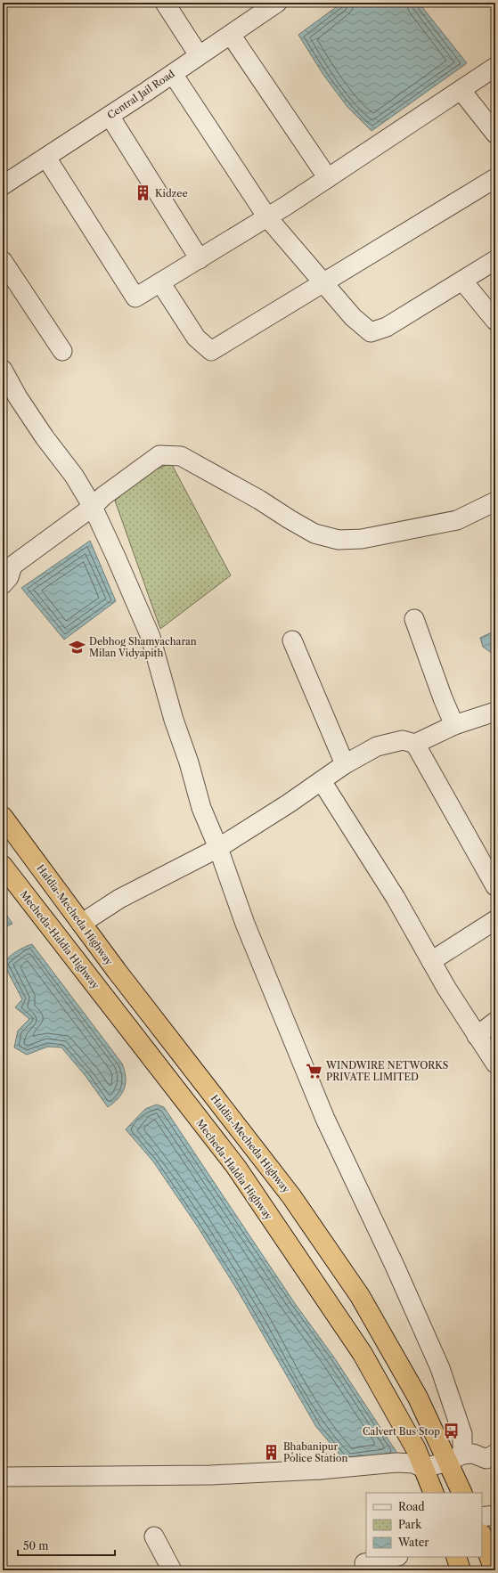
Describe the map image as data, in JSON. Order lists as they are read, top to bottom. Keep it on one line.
{"streets":{"highway":["Haldia-Mecheda Highway","Mecheda-Haldia Highway"],"street":["Central Jail Road"]},"places":{"building":["Kidzee","Bhabanipur Police Station"],"school or university":["Debhog Shamyacharan Milan Vidyapith"],"supermarket":["WINDWIRE NETWORKS PRIVATE LIMITED"],"bus stop":["Calvert Bus Stop"]},"legend":["Road","Park","Water"],"scale_bar":"50 m"}
